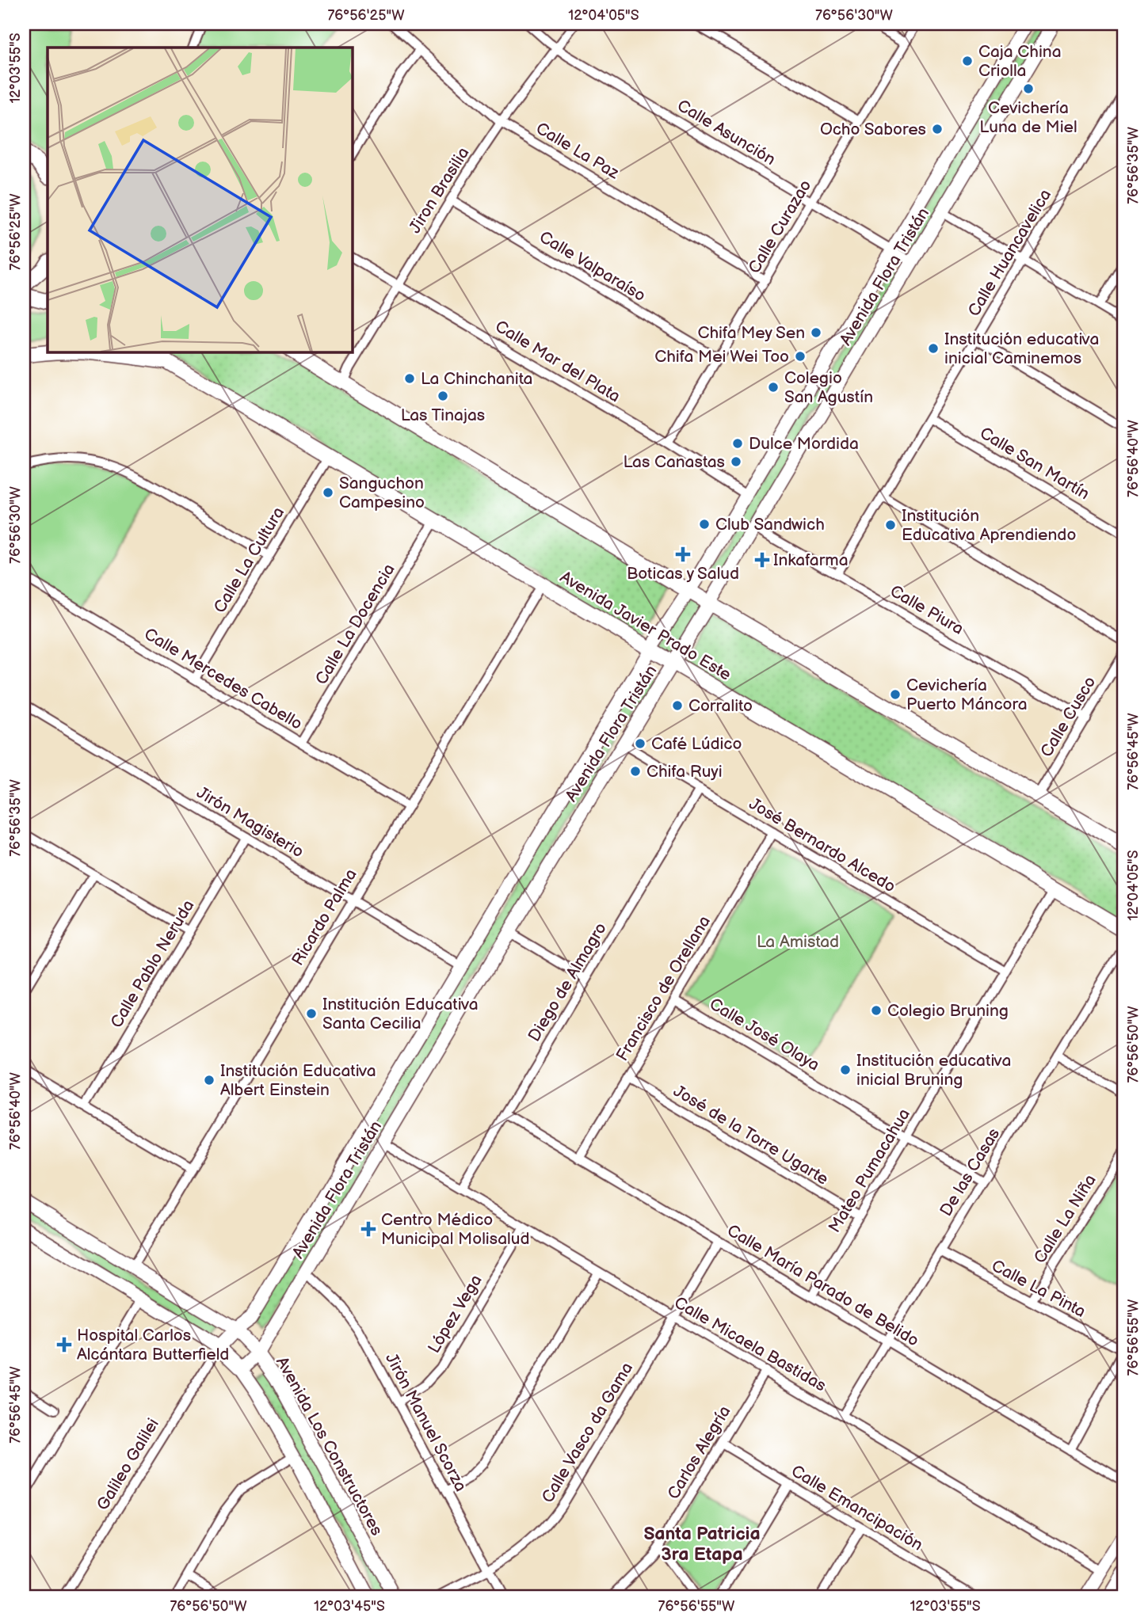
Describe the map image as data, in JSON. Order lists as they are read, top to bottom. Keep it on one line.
{"streets":{"main road":["Avenida Javier Prado Este"],"street":["Calle Asunción","Calle La Paz","Jiron Brasilia","Calle Curazao","Calle Huancavelica","Calle Valparaíso","Avenida Flora Tristán","Calle Mar del Plata","Calle San Martín","Calle La Cultura","Calle Piura","Calle La Docencia","Calle Mercedes Cabello","Calle Cusco","Jirón Magisterio","José Bernardo Alcedo","Ricardo Palma","Calle Pablo Neruda","Diego de Almagro","Francisco de Orellana","Calle José Olaya","José de la Torre Ugarte","Mateo Pumacahua","De las Casas","Calle La Niña","Calle María Parado de Belido","Calle La Pinta","López Vega","Calle Micaela Bastidas","Jirón Manuel Scorza","Calle Vasco da Gama","Avenida Los Constructores","Carlos Alegría","Galileo Galilei","Calle Emancipación"]},"crossings":[["Calle Asunción","Jiron Brasilia"],["Calle Asunción","Calle Curazao"],["Calle Asunción","Avenida Flora Tristán"],["Calle La Paz","Jiron Brasilia"],["Calle La Paz","Calle Curazao"],["Jiron Brasilia","Calle Valparaíso"],["Jiron Brasilia","Calle Mar del Plata"],["Calle Curazao","Calle Valparaíso"],["Calle Curazao","Calle Mar del Plata"],["Calle Huancavelica","Calle San Martín"],["Calle Huancavelica","Calle Piura"],["Avenida Flora Tristán","Calle Mar del Plata"],["Avenida Flora Tristán","Calle Piura"],["Avenida Flora Tristán","Avenida Javier Prado Este"],["Avenida Flora Tristán","Jirón Magisterio"],["Avenida Flora Tristán","José Bernardo Alcedo"],["Avenida Flora Tristán","Calle Micaela Bastidas"],["Avenida Flora Tristán","Jirón Manuel Scorza"],["Avenida Flora Tristán","Avenida Los Constructores"],["Avenida Flora Tristán","Galileo Galilei"],["Calle La Cultura","Avenida Javier Prado Este"],["Calle La Cultura","Calle Mercedes Cabello"],["Calle Piura","Calle Cusco"],["Calle La Docencia","Avenida Javier Prado Este"],["Calle La Docencia","Calle Mercedes Cabello"],["Avenida Javier Prado Este","Ricardo Palma"],["Avenida Javier Prado Este","Mateo Pumacahua"],["Calle Mercedes Cabello","Ricardo Palma"],["Jirón Magisterio","Ricardo Palma"],["Jirón Magisterio","Calle Pablo Neruda"],["José Bernardo Alcedo","Diego de Almagro"],["José Bernardo Alcedo","Francisco de Orellana"],["José Bernardo Alcedo","Mateo Pumacahua"],["Ricardo Palma","Avenida Los Constructores"],["Diego de Almagro","Calle María Parado de Belido"],["Diego de Almagro","Calle Micaela Bastidas"],["Francisco de Orellana","Calle José Olaya"],["Francisco de Orellana","José de la Torre Ugarte"],["Francisco de Orellana","Calle María Parado de Belido"],["Calle José Olaya","Mateo Pumacahua"],["Calle José Olaya","De las Casas"],["José de la Torre Ugarte","Mateo Pumacahua"],["Mateo Pumacahua","Calle María Parado de Belido"],["De las Casas","Calle María Parado de Belido"],["De las Casas","Calle La Pinta"],["De las Casas","Calle Micaela Bastidas"],["Calle La Niña","Calle La Pinta"],["Calle María Parado de Belido","Calle Vasco da Gama"],["López Vega","Calle Micaela Bastidas"],["López Vega","Jirón Manuel Scorza"],["Calle Micaela Bastidas","Calle Vasco da Gama"],["Calle Micaela Bastidas","Carlos Alegría"],["Jirón Manuel Scorza","Calle Vasco da Gama"],["Carlos Alegría","Calle Emancipación"]],"districts":["Santa Patricia 3ra Etapa"],"parks":["La Amistad"],"places":{"other":["Caja China Criolla","Cevichería Luna de Miel","Ocho Sabores","Chifa Mey Sen","Institución educativa inicial Caminemos","Chifa Mei Wei Too","La Chinchanita","Colegio San Agustín","Las Tinajas","Dulce Mordida","Las Canastas","Sanguchon Campesino","Club Sandwich","Institución Educativa Aprendiendo","Cevichería Puerto Máncora","Corralito","Café Lúdico","Chifa Ruyi","Colegio Bruning","Institución Educativa Santa Cecilia","Institución educativa inicial Bruning","Institución Educativa Albert Einstein"],"health":["Boticas y Salud","Inkafarma","Centro Médico Municipal Molisalud","Hospital Carlos Alcántara Butterfield"]},"coordinates":["76°56'25\"W","12°04'05\"S","76°56'30\"W","12°03'55\"S","76°56'35\"W","76°56'40\"W","76°56'45\"W","76°56'50\"W","76°56'55\"W","12°03'45\"S"]}
